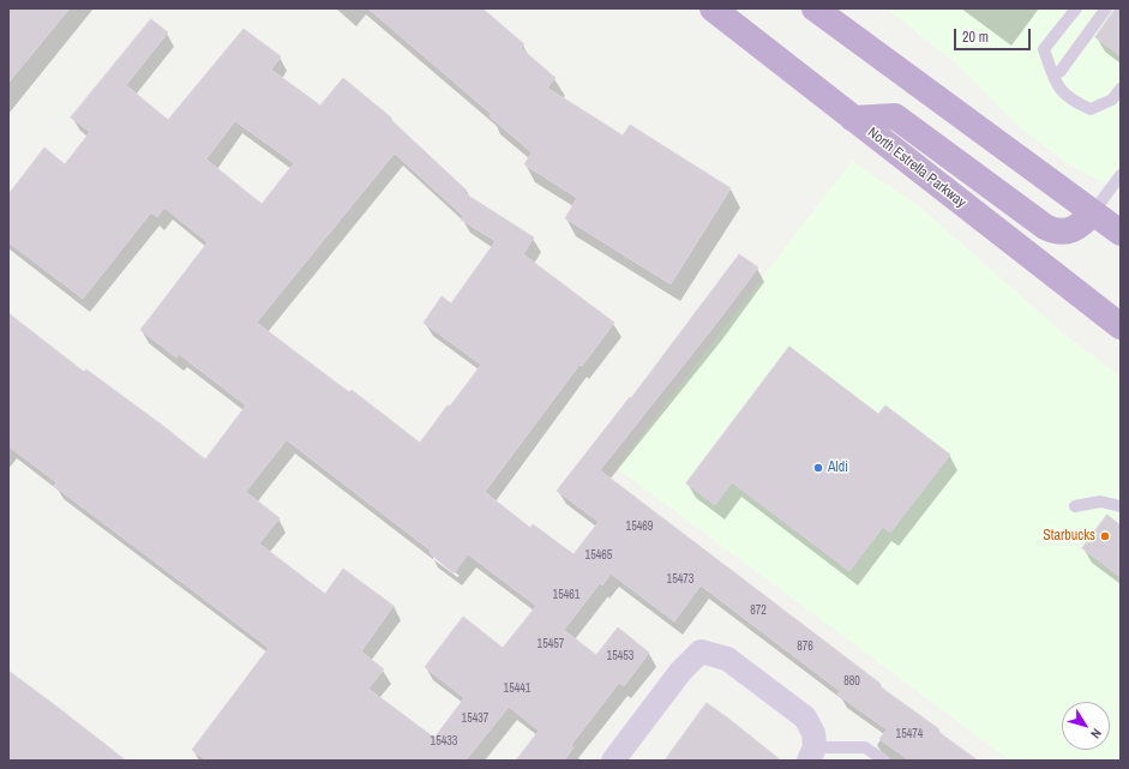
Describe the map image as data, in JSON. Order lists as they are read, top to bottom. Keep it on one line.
{"streets":{"main road":["North Estrella Parkway"]},"places":["Aldi","Starbucks"],"house_numbers":["15469","15465","15473","15461","872","15457","876","15453","880","15441","15437","15474","15433"],"scale_bar":"20 m","north":"bottom right"}
